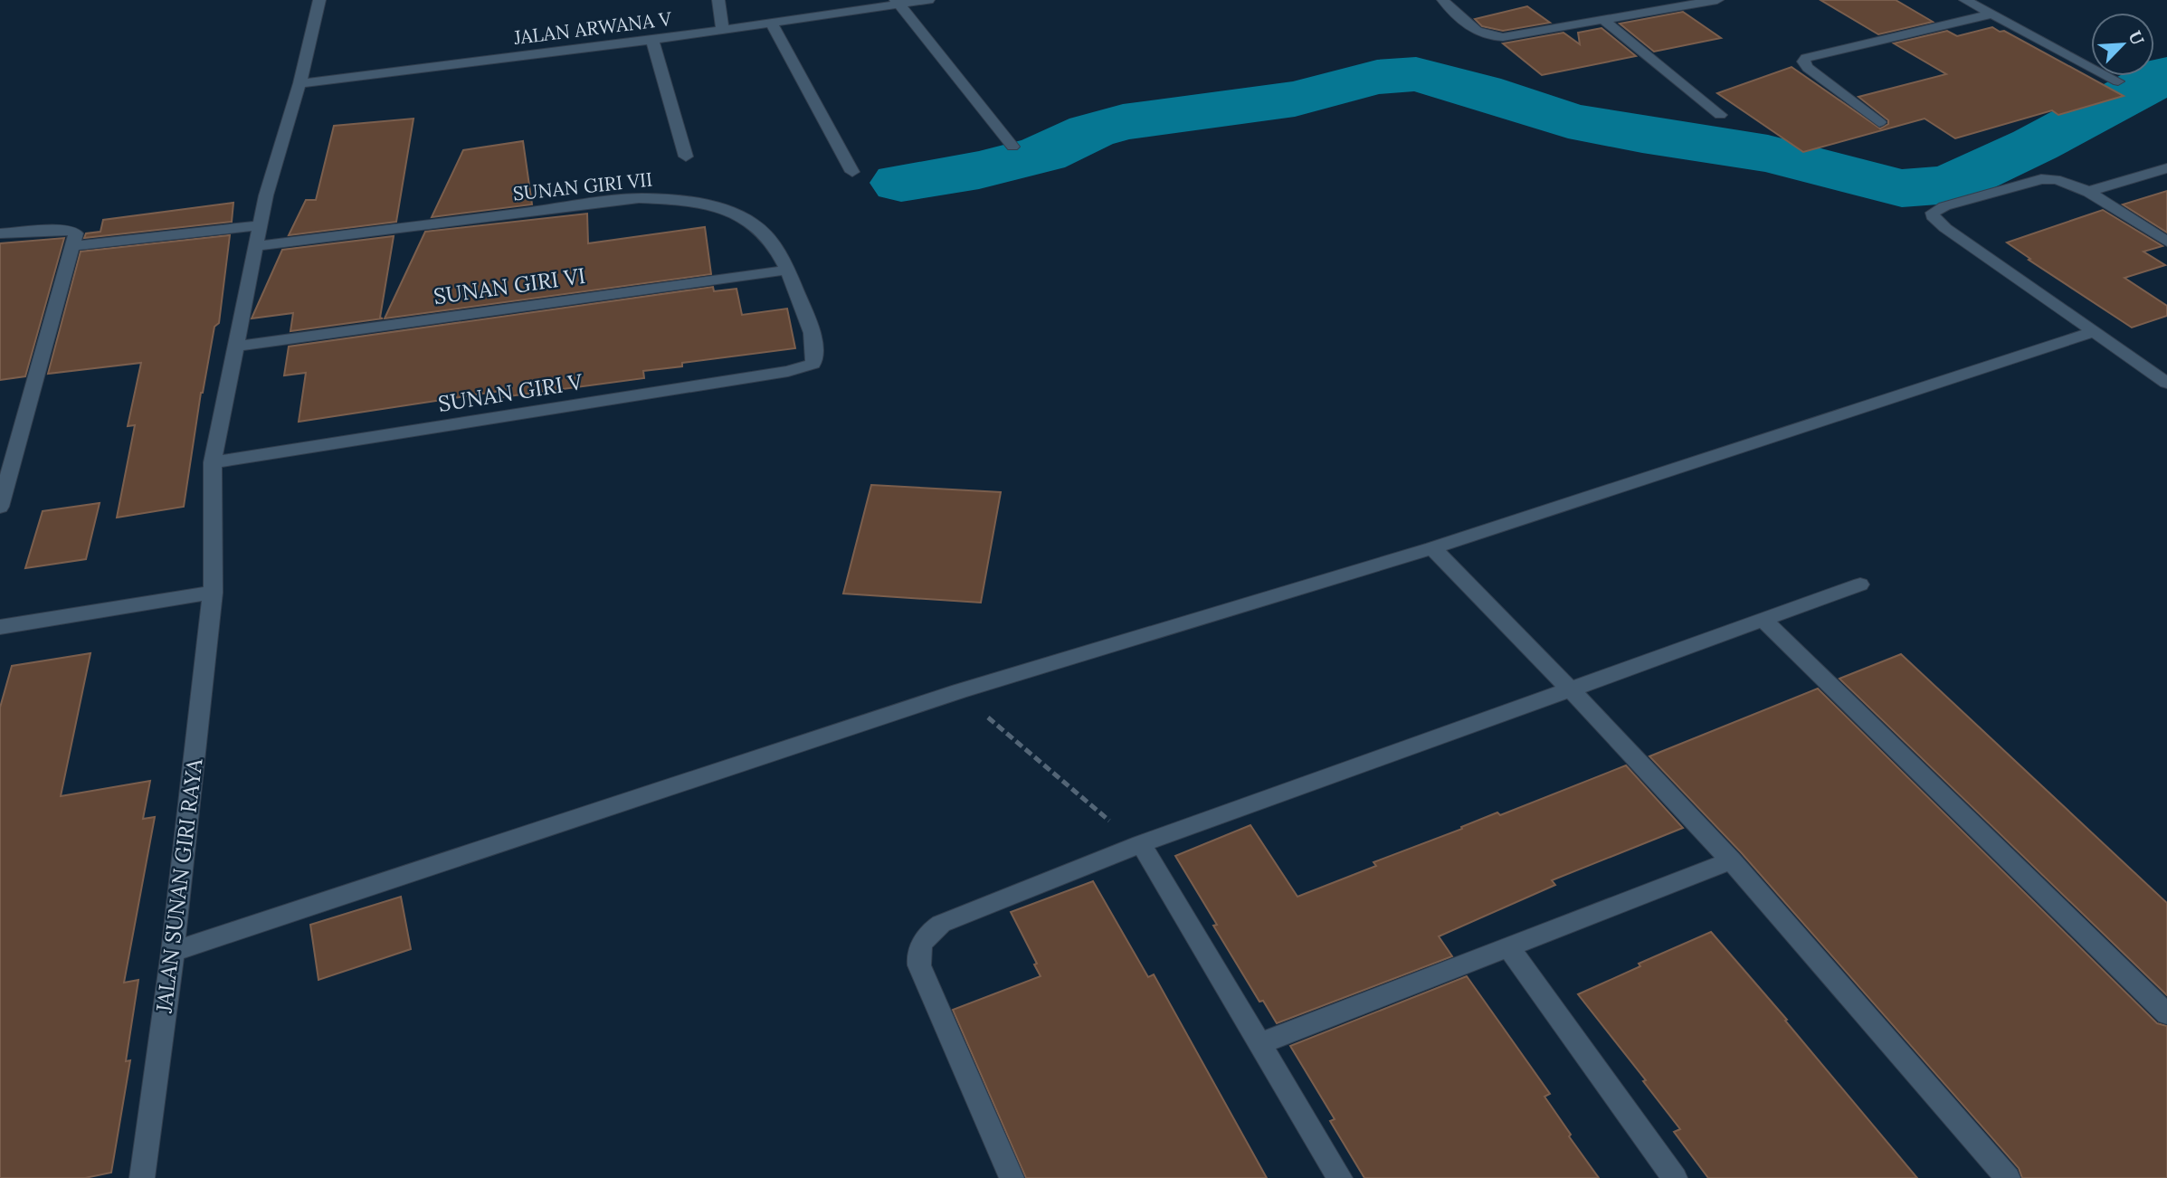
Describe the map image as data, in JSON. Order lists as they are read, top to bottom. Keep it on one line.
{"streets":{"street":["JALAN ARWANA V","SUNAN GIRI VII","SUNAN GIRI VI","SUNAN GIRI V","JALAN SUNAN GIRI RAYA"]},"crossings":[["JALAN ARWANA V","JALAN SUNAN GIRI RAYA"],["SUNAN GIRI VII","SUNAN GIRI VI"],["SUNAN GIRI VII","SUNAN GIRI V"],["SUNAN GIRI VII","JALAN SUNAN GIRI RAYA"],["SUNAN GIRI VI","JALAN SUNAN GIRI RAYA"],["SUNAN GIRI V","JALAN SUNAN GIRI RAYA"]],"north":"top right"}
